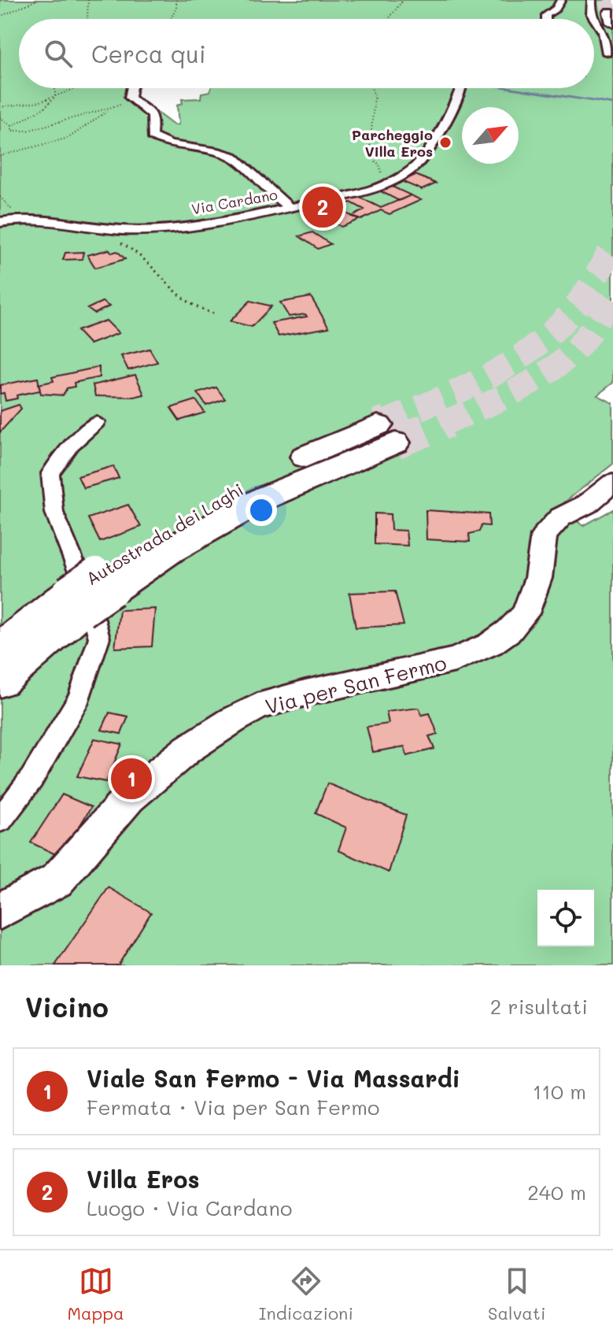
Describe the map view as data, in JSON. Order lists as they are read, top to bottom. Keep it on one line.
{"streets":{"highway":["Autostrada dei Laghi"],"main road":["Via per San Fermo"],"street":["Via Cardano"]},"places":["Parcheggio Villa Eros"],"north":"top right","page":{"search":"Cerca qui","pins":["2","1"],"heading":["Vicino","2 risultati"],"list":[{"mark":"1","name":"Viale San Fermo - Via Massardi","note":"Fermata · Via per San Fermo","value":"110 m"},{"mark":"2","name":"Villa Eros","note":"Luogo · Via Cardano","value":"240 m"}],"nav":["Mappa","Indicazioni","Salvati"]}}
